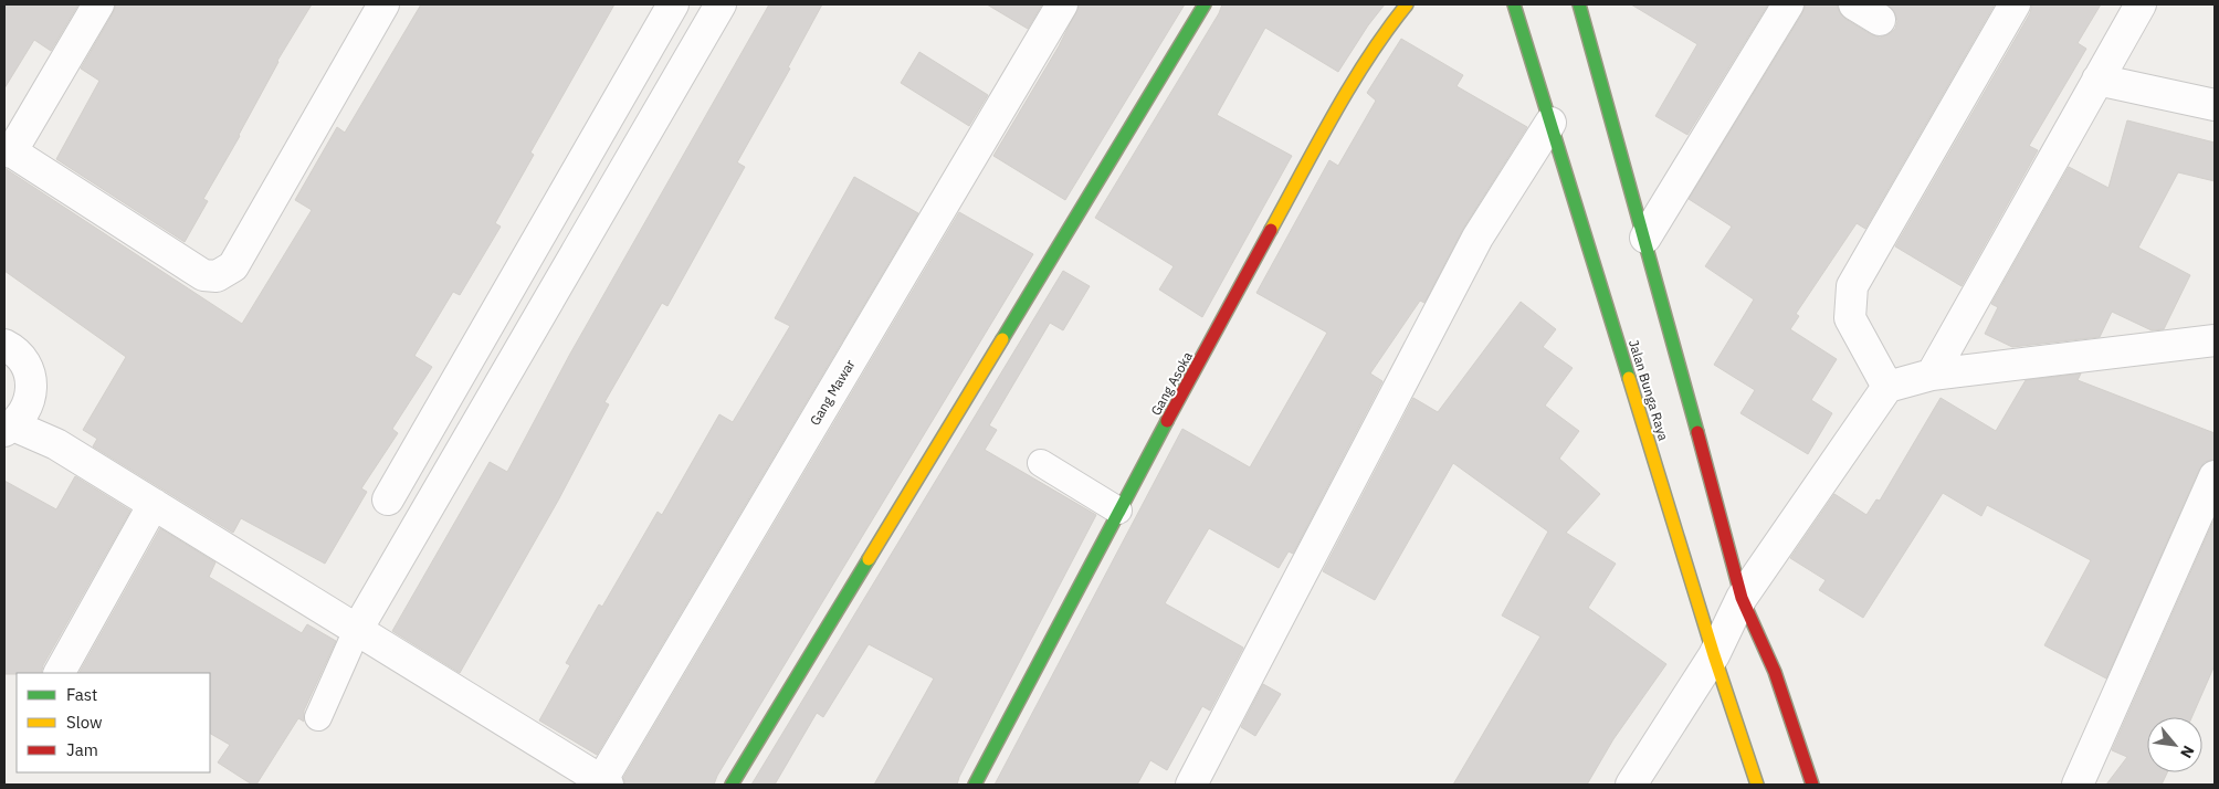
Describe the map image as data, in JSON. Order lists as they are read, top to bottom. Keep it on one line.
{"streets":{"street":["Gang Asoka","Jalan Bunga Raya","Gang Mawar"]},"legend":["Fast","Slow","Jam"],"north":"bottom right"}
